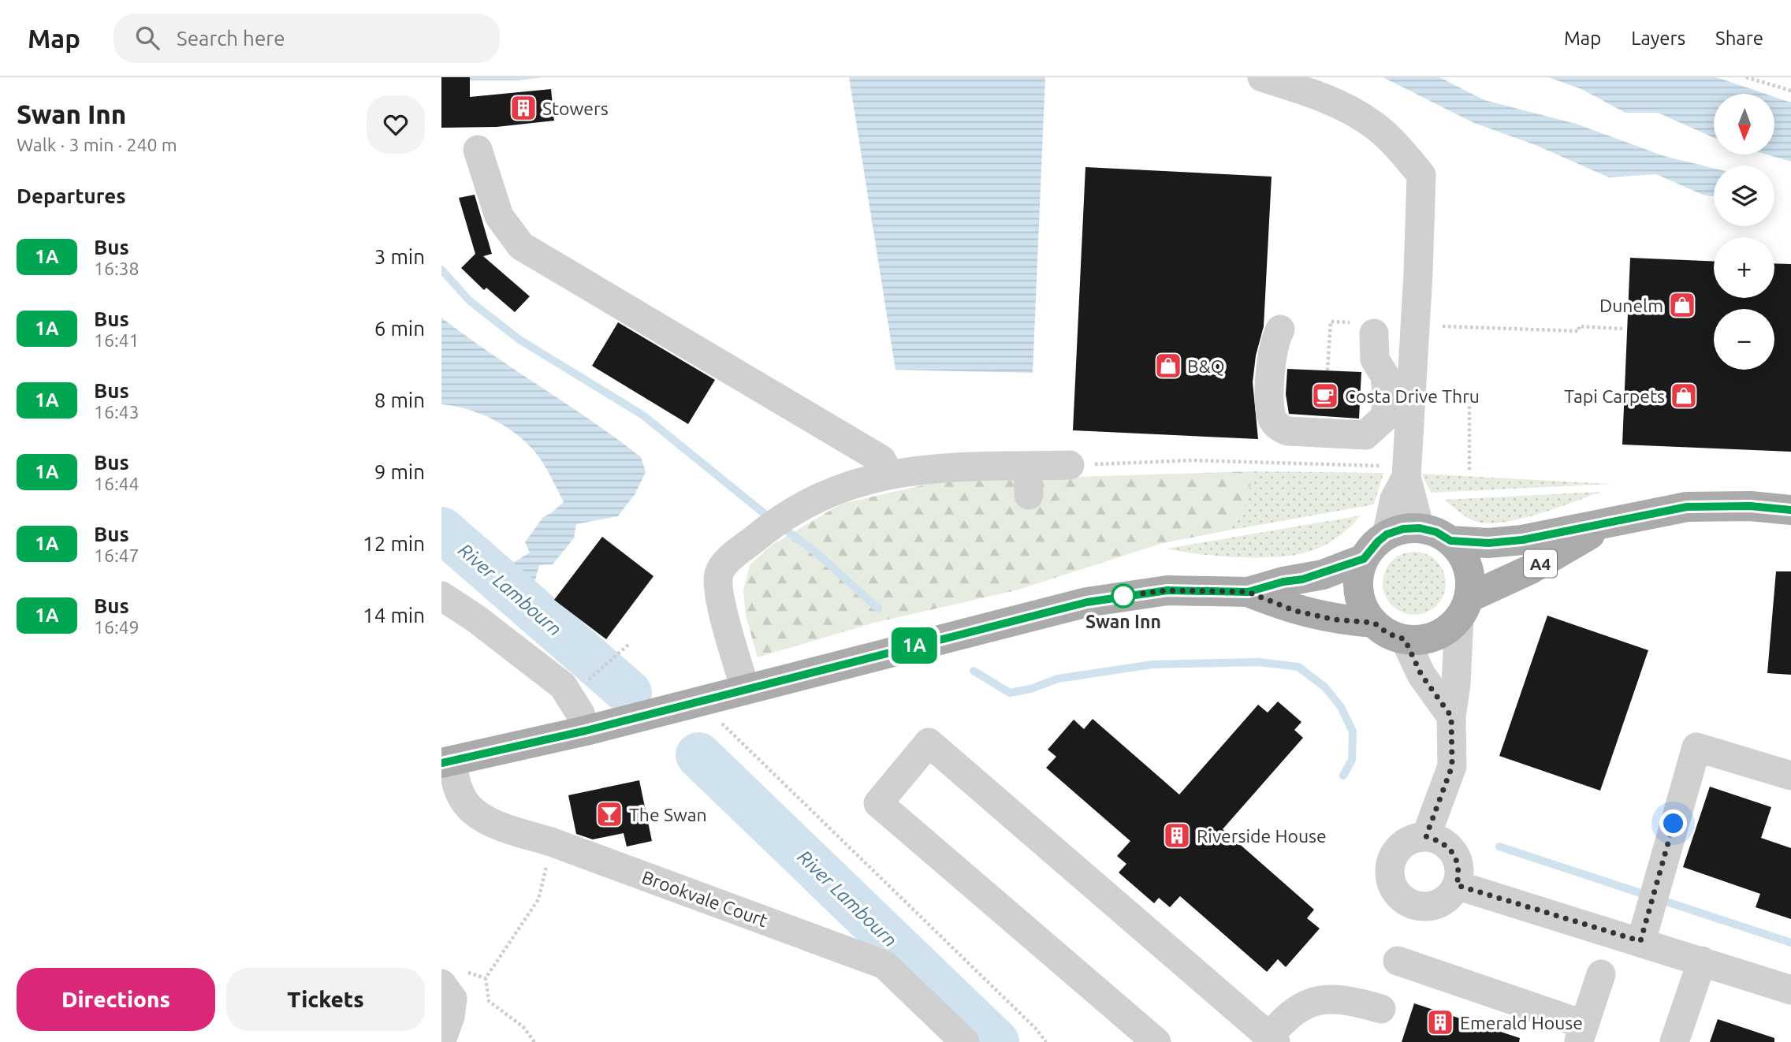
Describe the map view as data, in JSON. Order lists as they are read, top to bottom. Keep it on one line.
{"streets":{"main road":["A4"],"street":["Brookvale Court"]},"water":["River Lambourn"],"places":{"building":["Stowers","Riverside House","Emerald House"],"shop":["Dunelm","B&Q","Tapi Carpets"],"cafe":["Costa Drive Thru"],"other":["Swan Inn"],"bar":["The Swan"]},"lines":["bus line 1A"],"north":"bottom","page":{"header":"Map","search":"Search here","nav":["Map","Layers","Share"],"heading":[["Swan Inn","Walk · 3 min · 240 m"],"Departures"],"on_map":"1A","map_buttons":["+","−"],"list":[{"mark":"1A","name":"Bus","note":"16:38","value":"3 min"},{"mark":"1A","name":"Bus","note":"16:41","value":"6 min"},{"mark":"1A","name":"Bus","note":"16:43","value":"8 min"},{"mark":"1A","name":"Bus","note":"16:44","value":"9 min"},{"mark":"1A","name":"Bus","note":"16:47","value":"12 min"},{"mark":"1A","name":"Bus","note":"16:49","value":"14 min"}],"buttons":["Directions","Tickets"]}}
